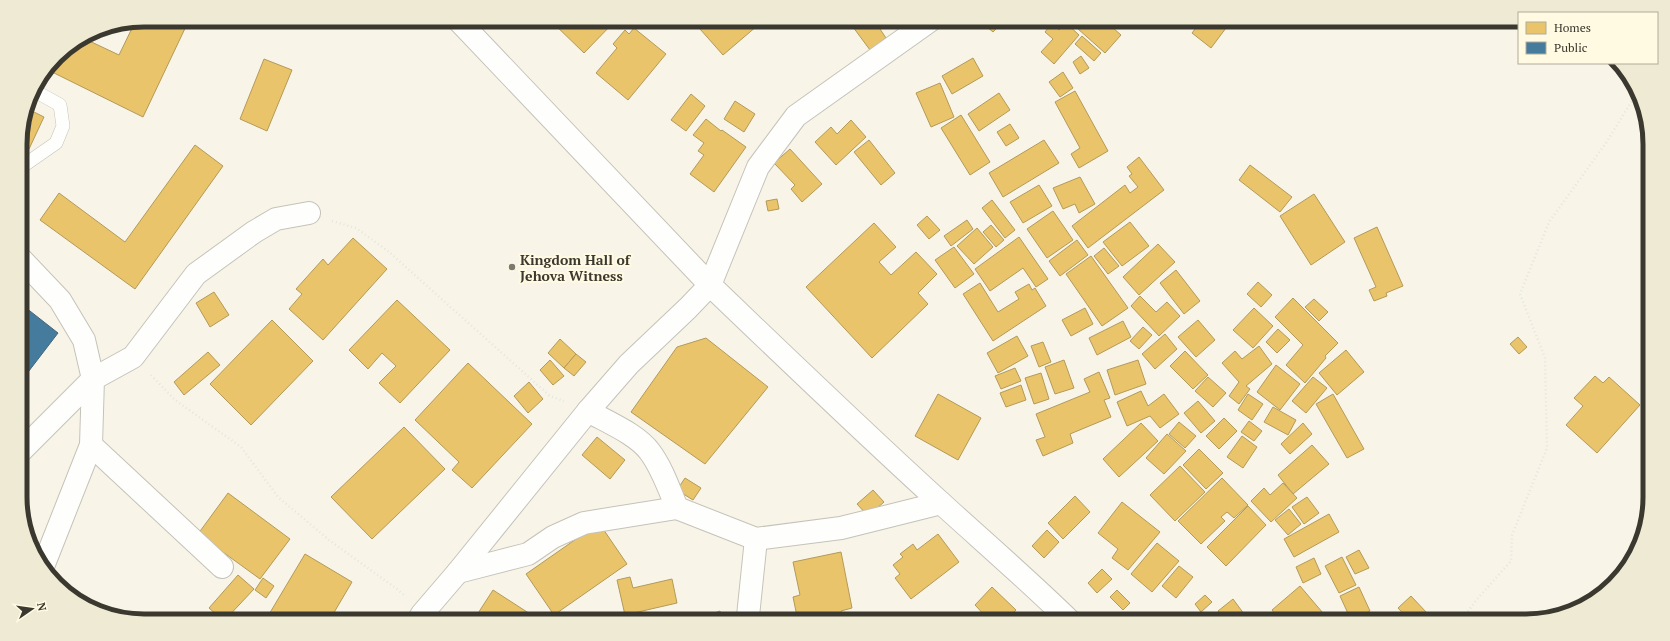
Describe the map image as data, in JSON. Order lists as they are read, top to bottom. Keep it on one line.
{"places":["Kingdom Hall of Jehova Witness"],"legend":["Homes","Public"],"north":"right"}
